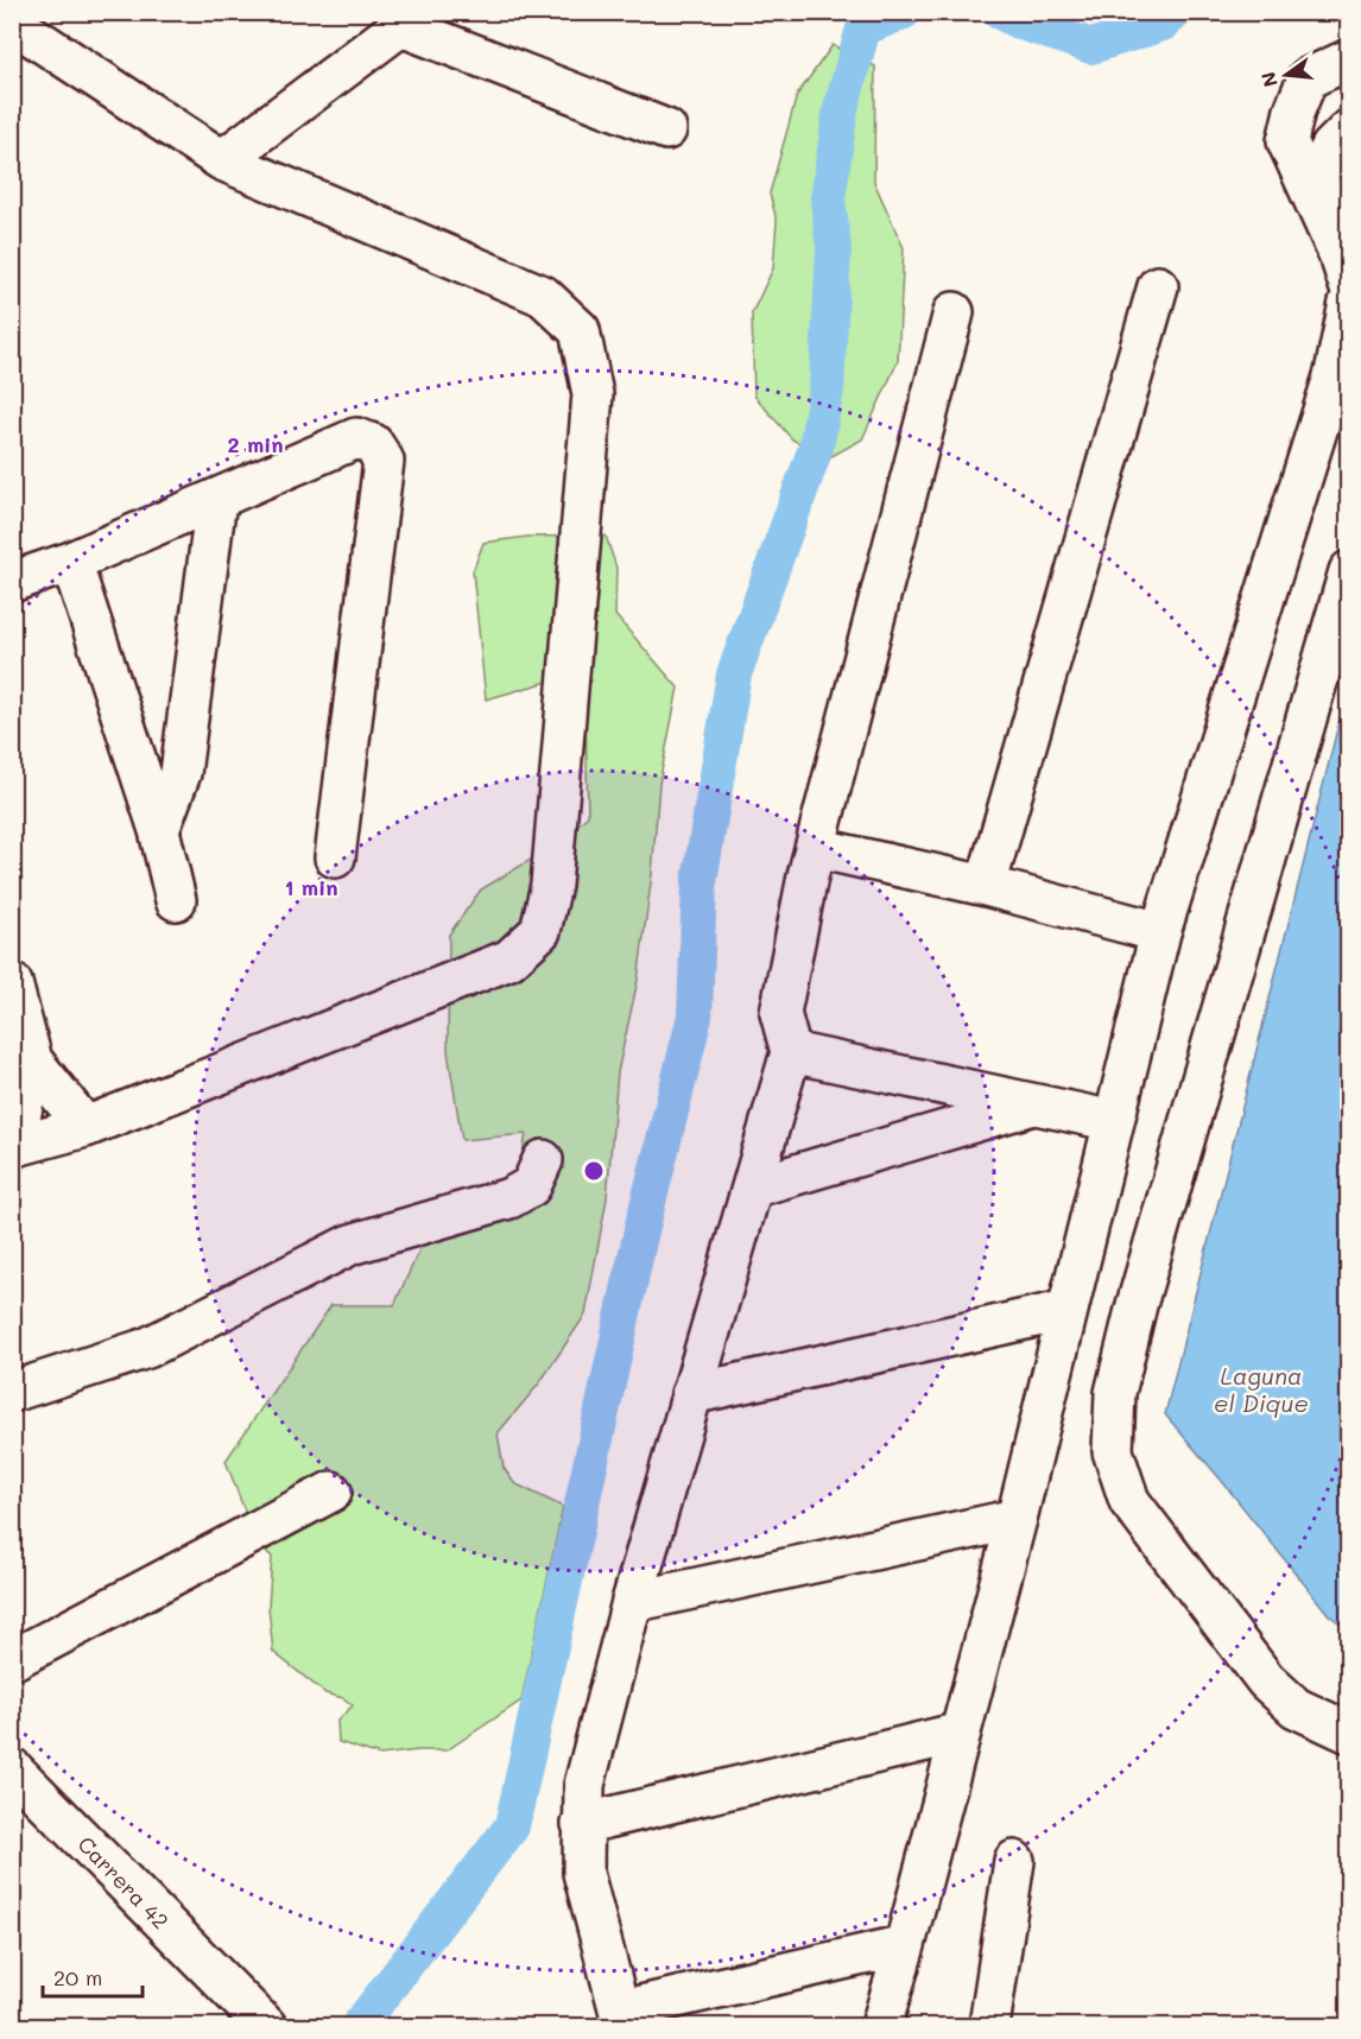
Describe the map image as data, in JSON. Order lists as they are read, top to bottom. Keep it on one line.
{"streets":{"street":["Carrera 42"]},"water":["Laguna el Dique"],"scale_bar":"20 m","north":"left","rings":["2 min","1 min"]}
